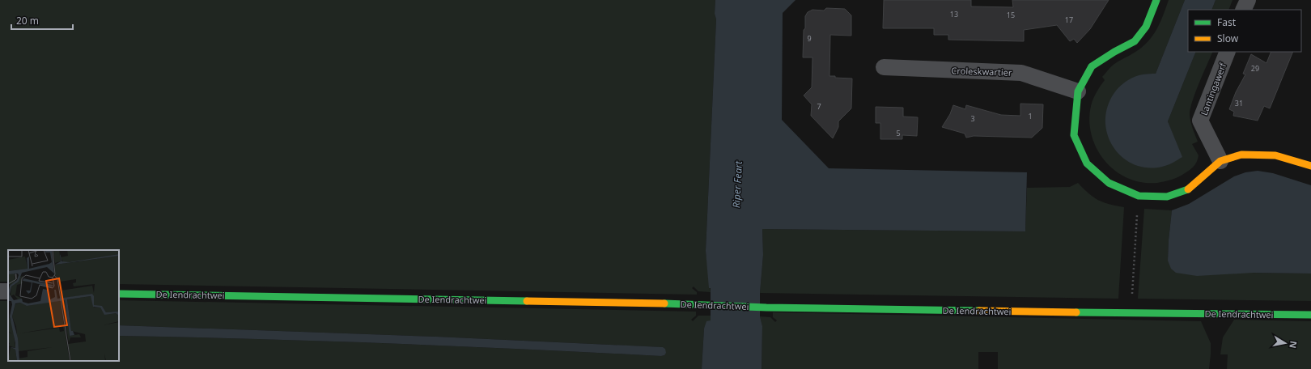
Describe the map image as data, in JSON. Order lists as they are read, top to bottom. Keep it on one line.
{"streets":{"street":["Croleskwartier","Lantingawerf","De Iendrachtwei"]},"water":["Riper Feart"],"house_numbers":["13","15","17","9","29","31","7","1","3","5"],"legend":["Fast","Slow"],"scale_bar":"20 m","north":"right"}
